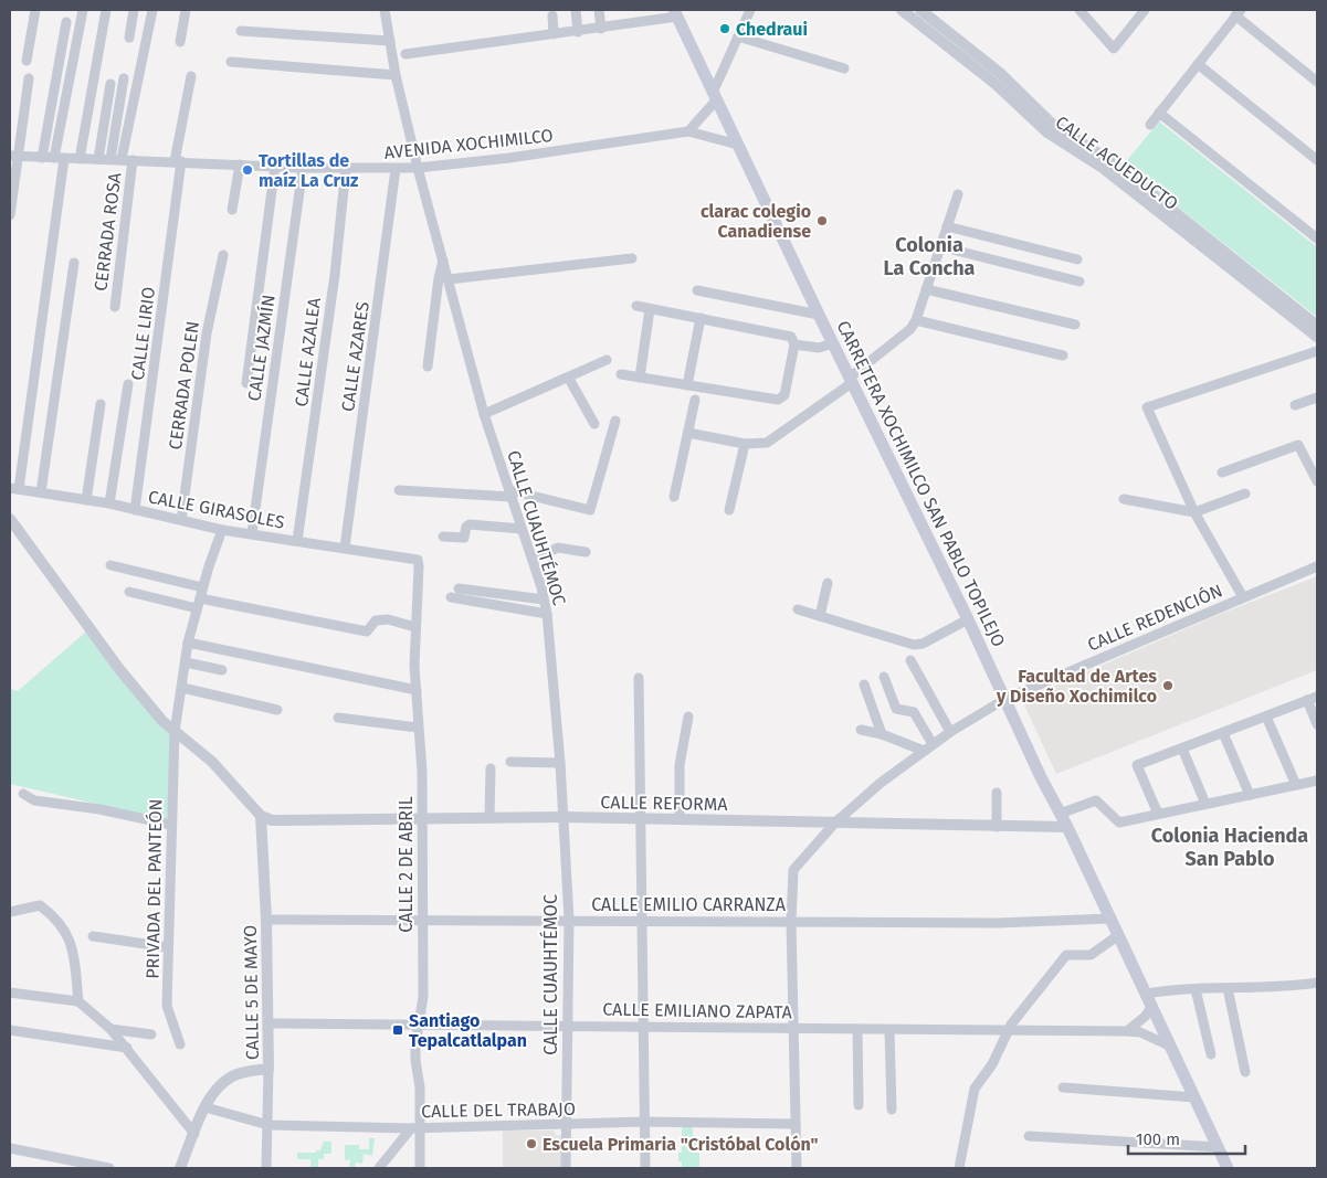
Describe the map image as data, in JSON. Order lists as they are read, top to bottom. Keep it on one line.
{"streets":{"main road":["CARRETERA XOCHIMILCO SAN PABLO TOPILEJO"],"street":["AVENIDA XOCHIMILCO","CALLE ACUEDUCTO","CERRADA ROSA","CALLE LIRIO","CALLE JAZMÍN","CALLE AZALEA","CALLE AZARES","CERRADA POLEN","CALLE GIRASOLES","CALLE CUAUHTÉMOC","CALLE REDENCIÓN","CALLE REFORMA","CALLE 2 DE ABRIL","PRIVADA DEL PANTEÓN","CALLE EMILIO CARRANZA","CALLE 5 DE MAYO","CALLE EMILIANO ZAPATA","CALLE DEL TRABAJO"]},"crossings":[["AVENIDA XOCHIMILCO","CERRADA ROSA"],["AVENIDA XOCHIMILCO","CALLE LIRIO"],["AVENIDA XOCHIMILCO","CALLE JAZMÍN"],["AVENIDA XOCHIMILCO","CALLE AZALEA"],["AVENIDA XOCHIMILCO","CALLE AZARES"],["AVENIDA XOCHIMILCO","CALLE CUAUHTÉMOC"],["CALLE LIRIO","CALLE GIRASOLES"],["CALLE JAZMÍN","CALLE GIRASOLES"],["CALLE AZALEA","CALLE GIRASOLES"],["CALLE AZARES","CALLE GIRASOLES"],["CERRADA POLEN","CALLE GIRASOLES"],["CARRETERA XOCHIMILCO SAN PABLO TOPILEJO","CALLE REDENCIÓN"],["CARRETERA XOCHIMILCO SAN PABLO TOPILEJO","CALLE REFORMA"],["CARRETERA XOCHIMILCO SAN PABLO TOPILEJO","CALLE EMILIO CARRANZA"],["CARRETERA XOCHIMILCO SAN PABLO TOPILEJO","CALLE EMILIANO ZAPATA"],["CALLE GIRASOLES","CALLE 2 DE ABRIL"],["CALLE GIRASOLES","PRIVADA DEL PANTEÓN"],["CALLE CUAUHTÉMOC","CALLE REFORMA"],["CALLE CUAUHTÉMOC","CALLE EMILIO CARRANZA"],["CALLE CUAUHTÉMOC","CALLE EMILIANO ZAPATA"],["CALLE CUAUHTÉMOC","CALLE DEL TRABAJO"],["CALLE REDENCIÓN","CALLE REFORMA"],["CALLE REDENCIÓN","CALLE EMILIO CARRANZA"],["CALLE REDENCIÓN","CALLE EMILIANO ZAPATA"],["CALLE REDENCIÓN","CALLE DEL TRABAJO"],["CALLE REFORMA","CALLE 2 DE ABRIL"],["CALLE REFORMA","CALLE 5 DE MAYO"],["CALLE 2 DE ABRIL","CALLE EMILIO CARRANZA"],["CALLE 2 DE ABRIL","CALLE EMILIANO ZAPATA"],["CALLE 2 DE ABRIL","CALLE DEL TRABAJO"],["CALLE EMILIO CARRANZA","CALLE 5 DE MAYO"],["CALLE 5 DE MAYO","CALLE EMILIANO ZAPATA"],["CALLE 5 DE MAYO","CALLE DEL TRABAJO"]],"districts":["Colonia La Concha","Colonia Hacienda San Pablo"],"places":{"other":["Chedraui","Tortillas de maíz La Cruz","clarac colegio Canadiense","Facultad de Artes y Diseño Xochimilco","Escuela Primaria \"Cristóbal Colón\""],"transit":["Santiago Tepalcatlalpan"]},"scale_bar":"100 m"}
